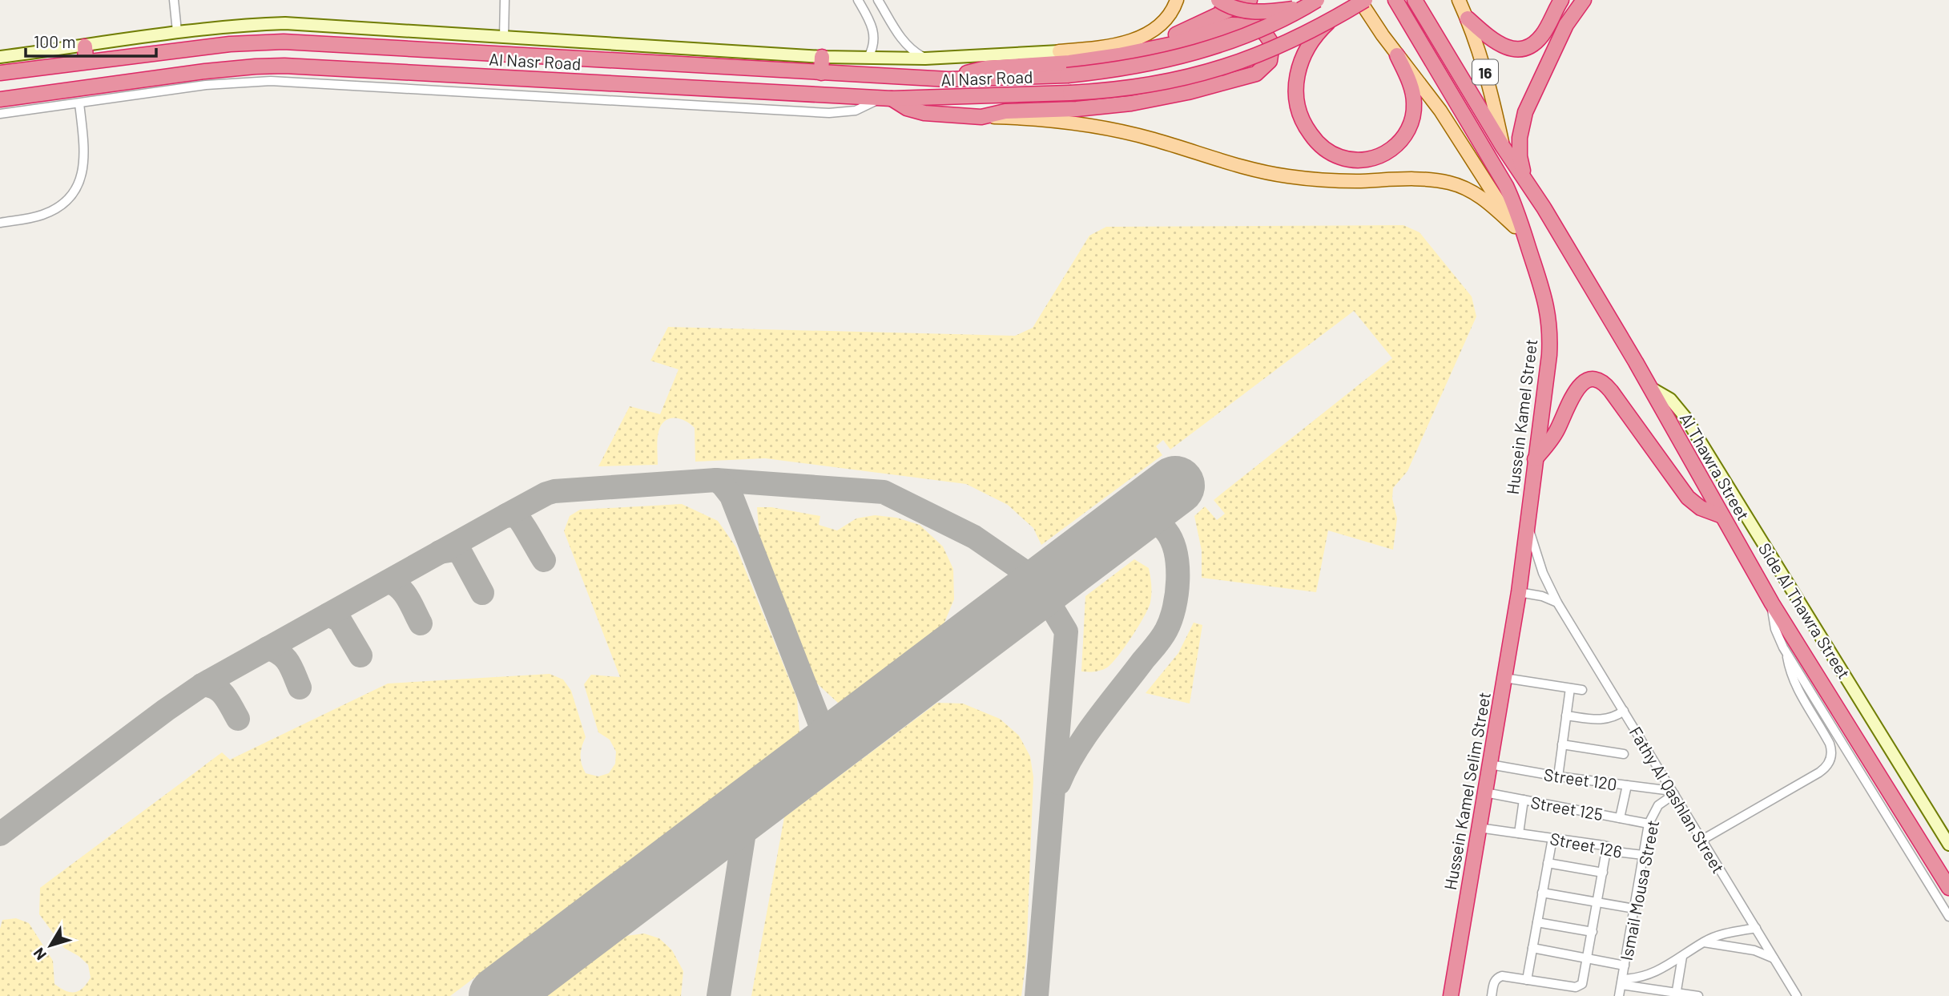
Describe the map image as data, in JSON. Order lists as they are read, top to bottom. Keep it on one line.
{"streets":{"highway":["Al Nasr Road","16","Hussein Kamel Street","Al Thawra Street","Hussein Kamel Selim Street"],"street":["Side Al Thawra Street","Street 120","Fathy Al Qashlan Street","Street 125","Street 126","Ismail Mousa Street"]},"crossings":[["16","Al Thawra Street"],["Hussein Kamel Street","Hussein Kamel Selim Street"],["Hussein Kamel Street","Fathy Al Qashlan Street"],["Al Thawra Street","Side Al Thawra Street"],["Street 120","Hussein Kamel Selim Street"],["Street 120","Fathy Al Qashlan Street"],["Street 120","Ismail Mousa Street"],["Hussein Kamel Selim Street","Street 125"],["Hussein Kamel Selim Street","Street 126"],["Fathy Al Qashlan Street","Ismail Mousa Street"],["Street 125","Ismail Mousa Street"],["Street 126","Ismail Mousa Street"]],"scale_bar":"100 m","north":"bottom left"}
